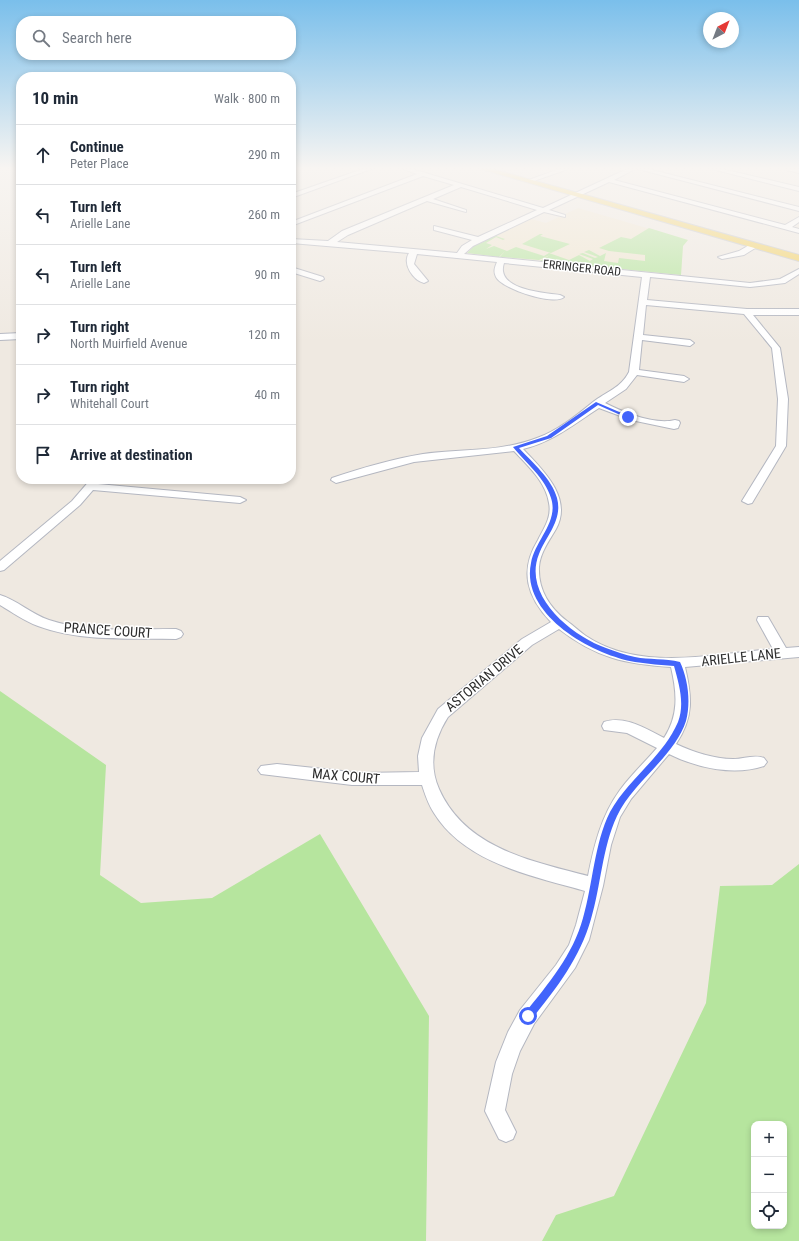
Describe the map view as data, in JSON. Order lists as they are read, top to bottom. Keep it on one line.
{"streets":{"street":["ERRINGER ROAD","PRANCE COURT","ARIELLE LANE","ASTORIAN DRIVE","MAX COURT"]},"crossings":[["ARIELLE LANE","ASTORIAN DRIVE"],["ASTORIAN DRIVE","MAX COURT"]],"north":"top right","page":{"search":"Search here","heading":["10 min","Walk · 800 m"],"list":[["Continue","Peter Place","290 m"],["Turn left","Arielle Lane","260 m"],["Turn left","Arielle Lane","90 m"],["Turn right","North Muirfield Avenue","120 m"],["Turn right","Whitehall Court","40 m"],"Arrive at destination"],"map_buttons":["+","−"]}}
